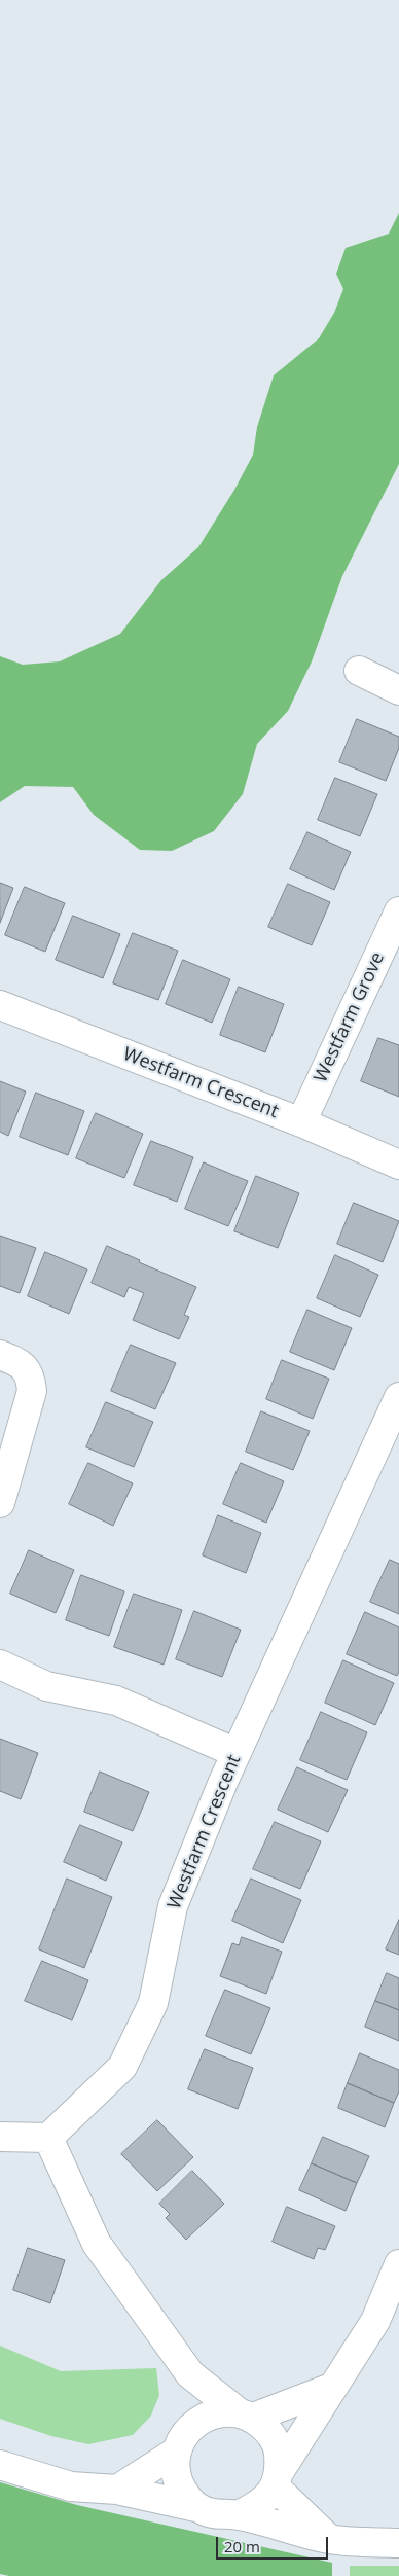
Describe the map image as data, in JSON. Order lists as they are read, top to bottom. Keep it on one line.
{"streets":{"street":["Westfarm Grove","Westfarm Crescent"]},"crossings":[["Westfarm Grove","Westfarm Crescent"]],"scale_bar":"20 m"}
